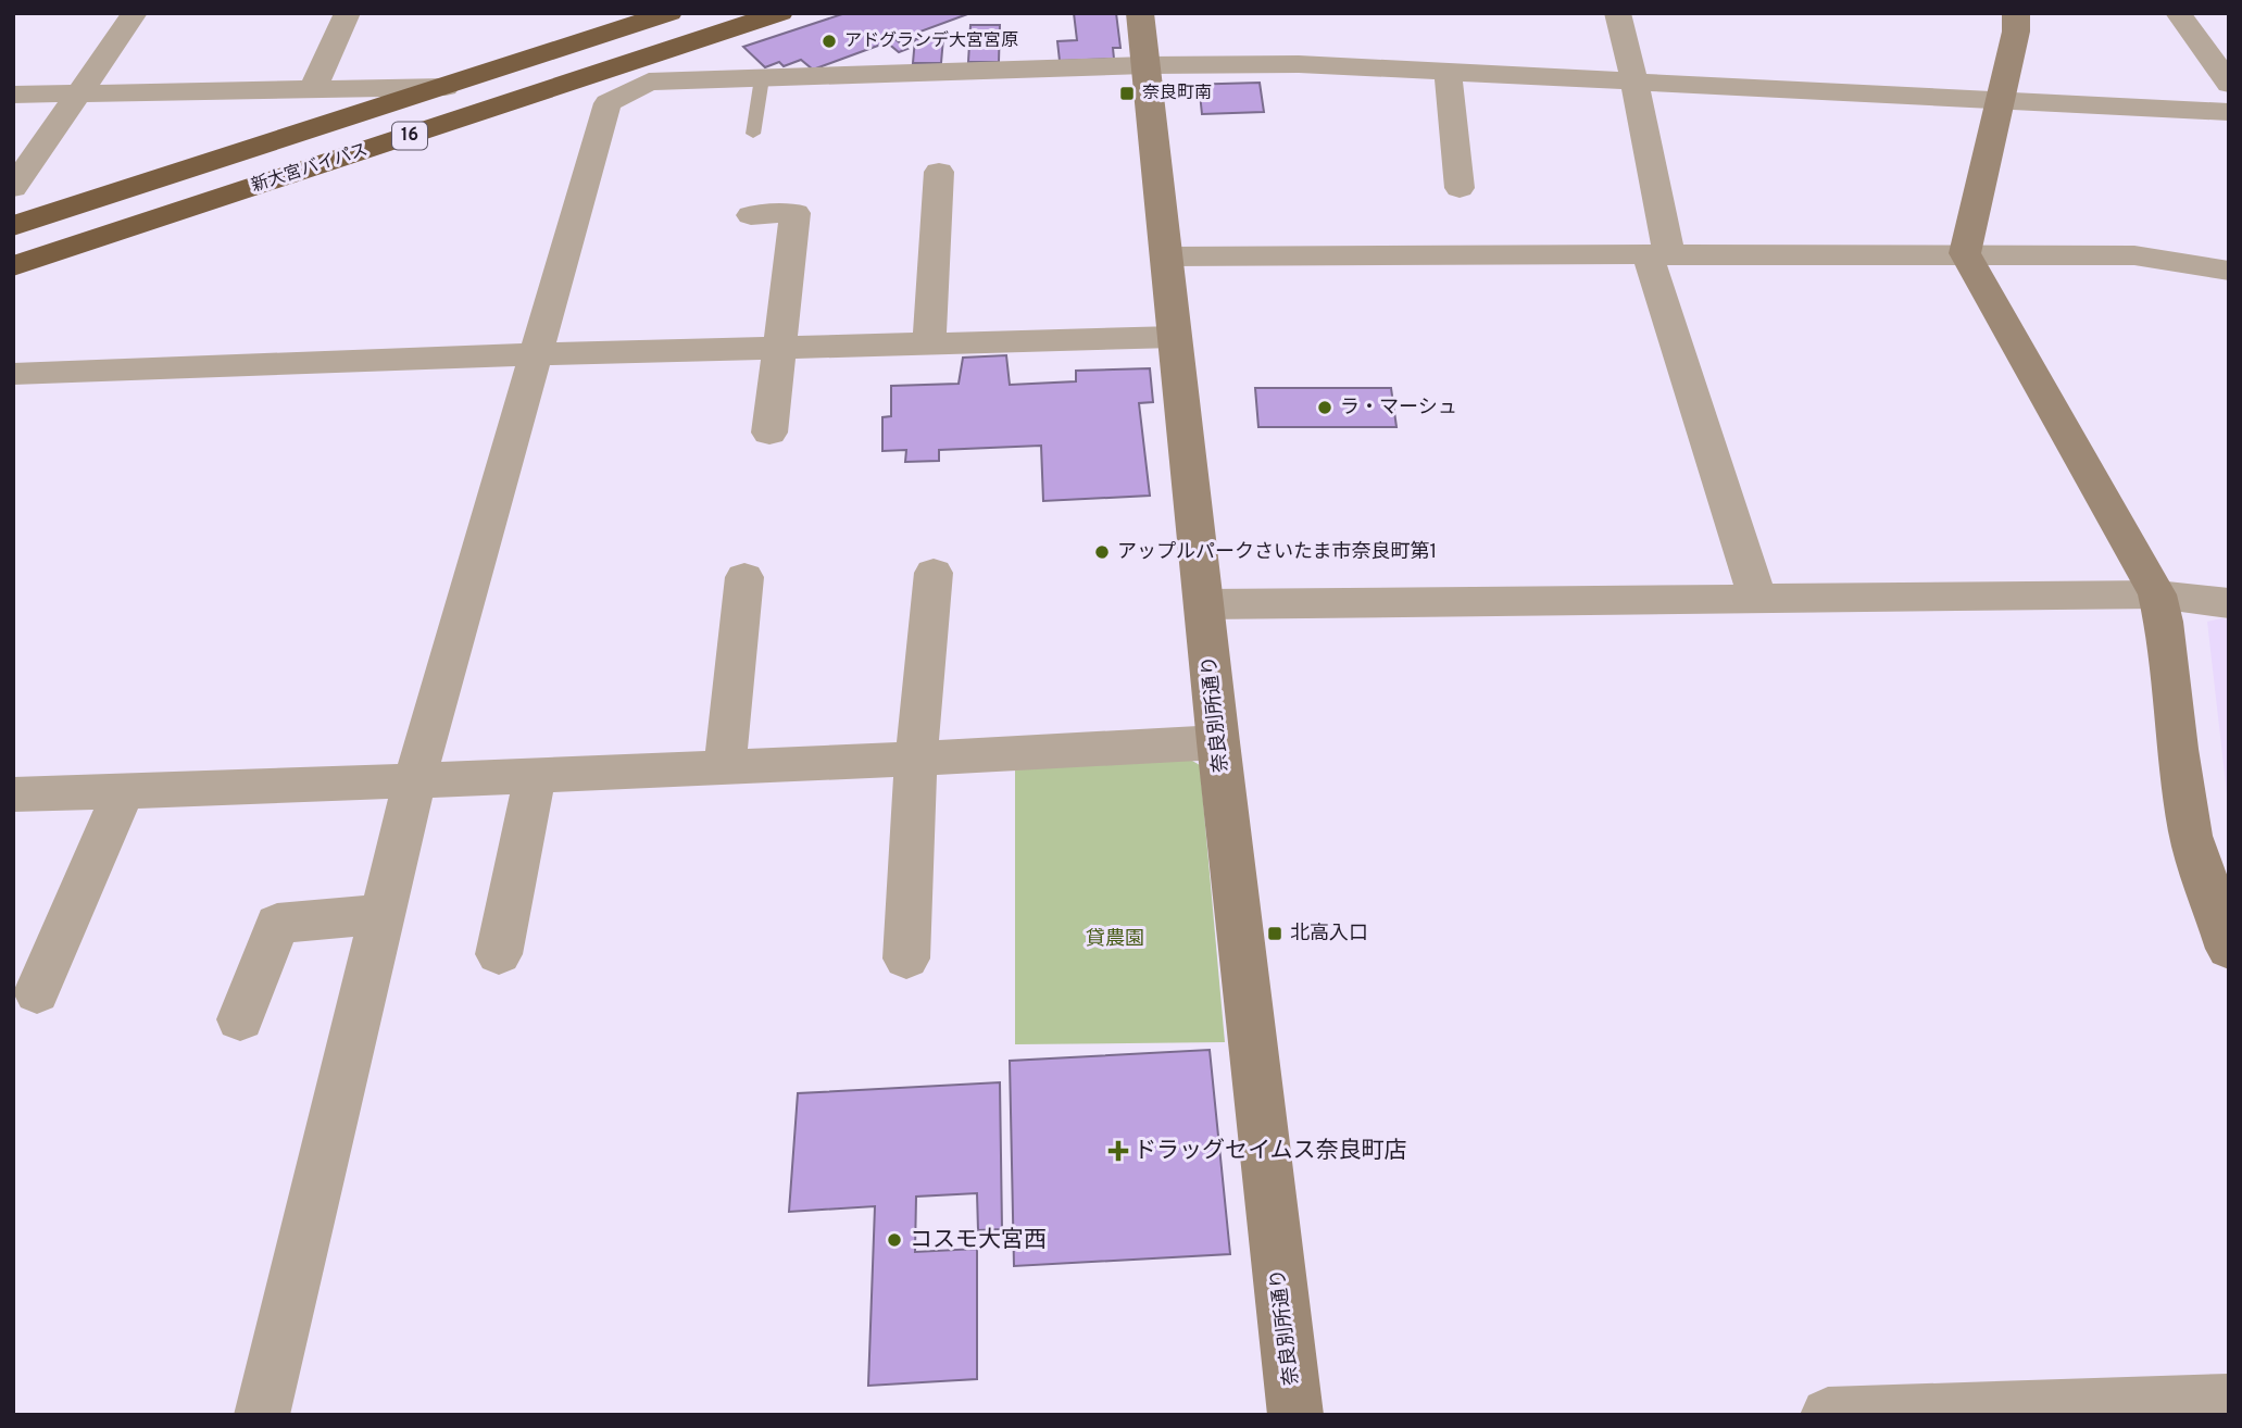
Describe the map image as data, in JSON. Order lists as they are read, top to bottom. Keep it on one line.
{"streets":{"highway":["16","新大宮バイパス"],"street":["奈良別所通り"]},"parks":["貸農園"],"places":{"other":["アドグランデ大宮宮原","ラ・マーシュ","アップルパークさいたま市奈良町第1","コスモ大宮西"],"transit":["奈良町南","北高入口"],"health":["ドラッグセイムス奈良町店"]}}
